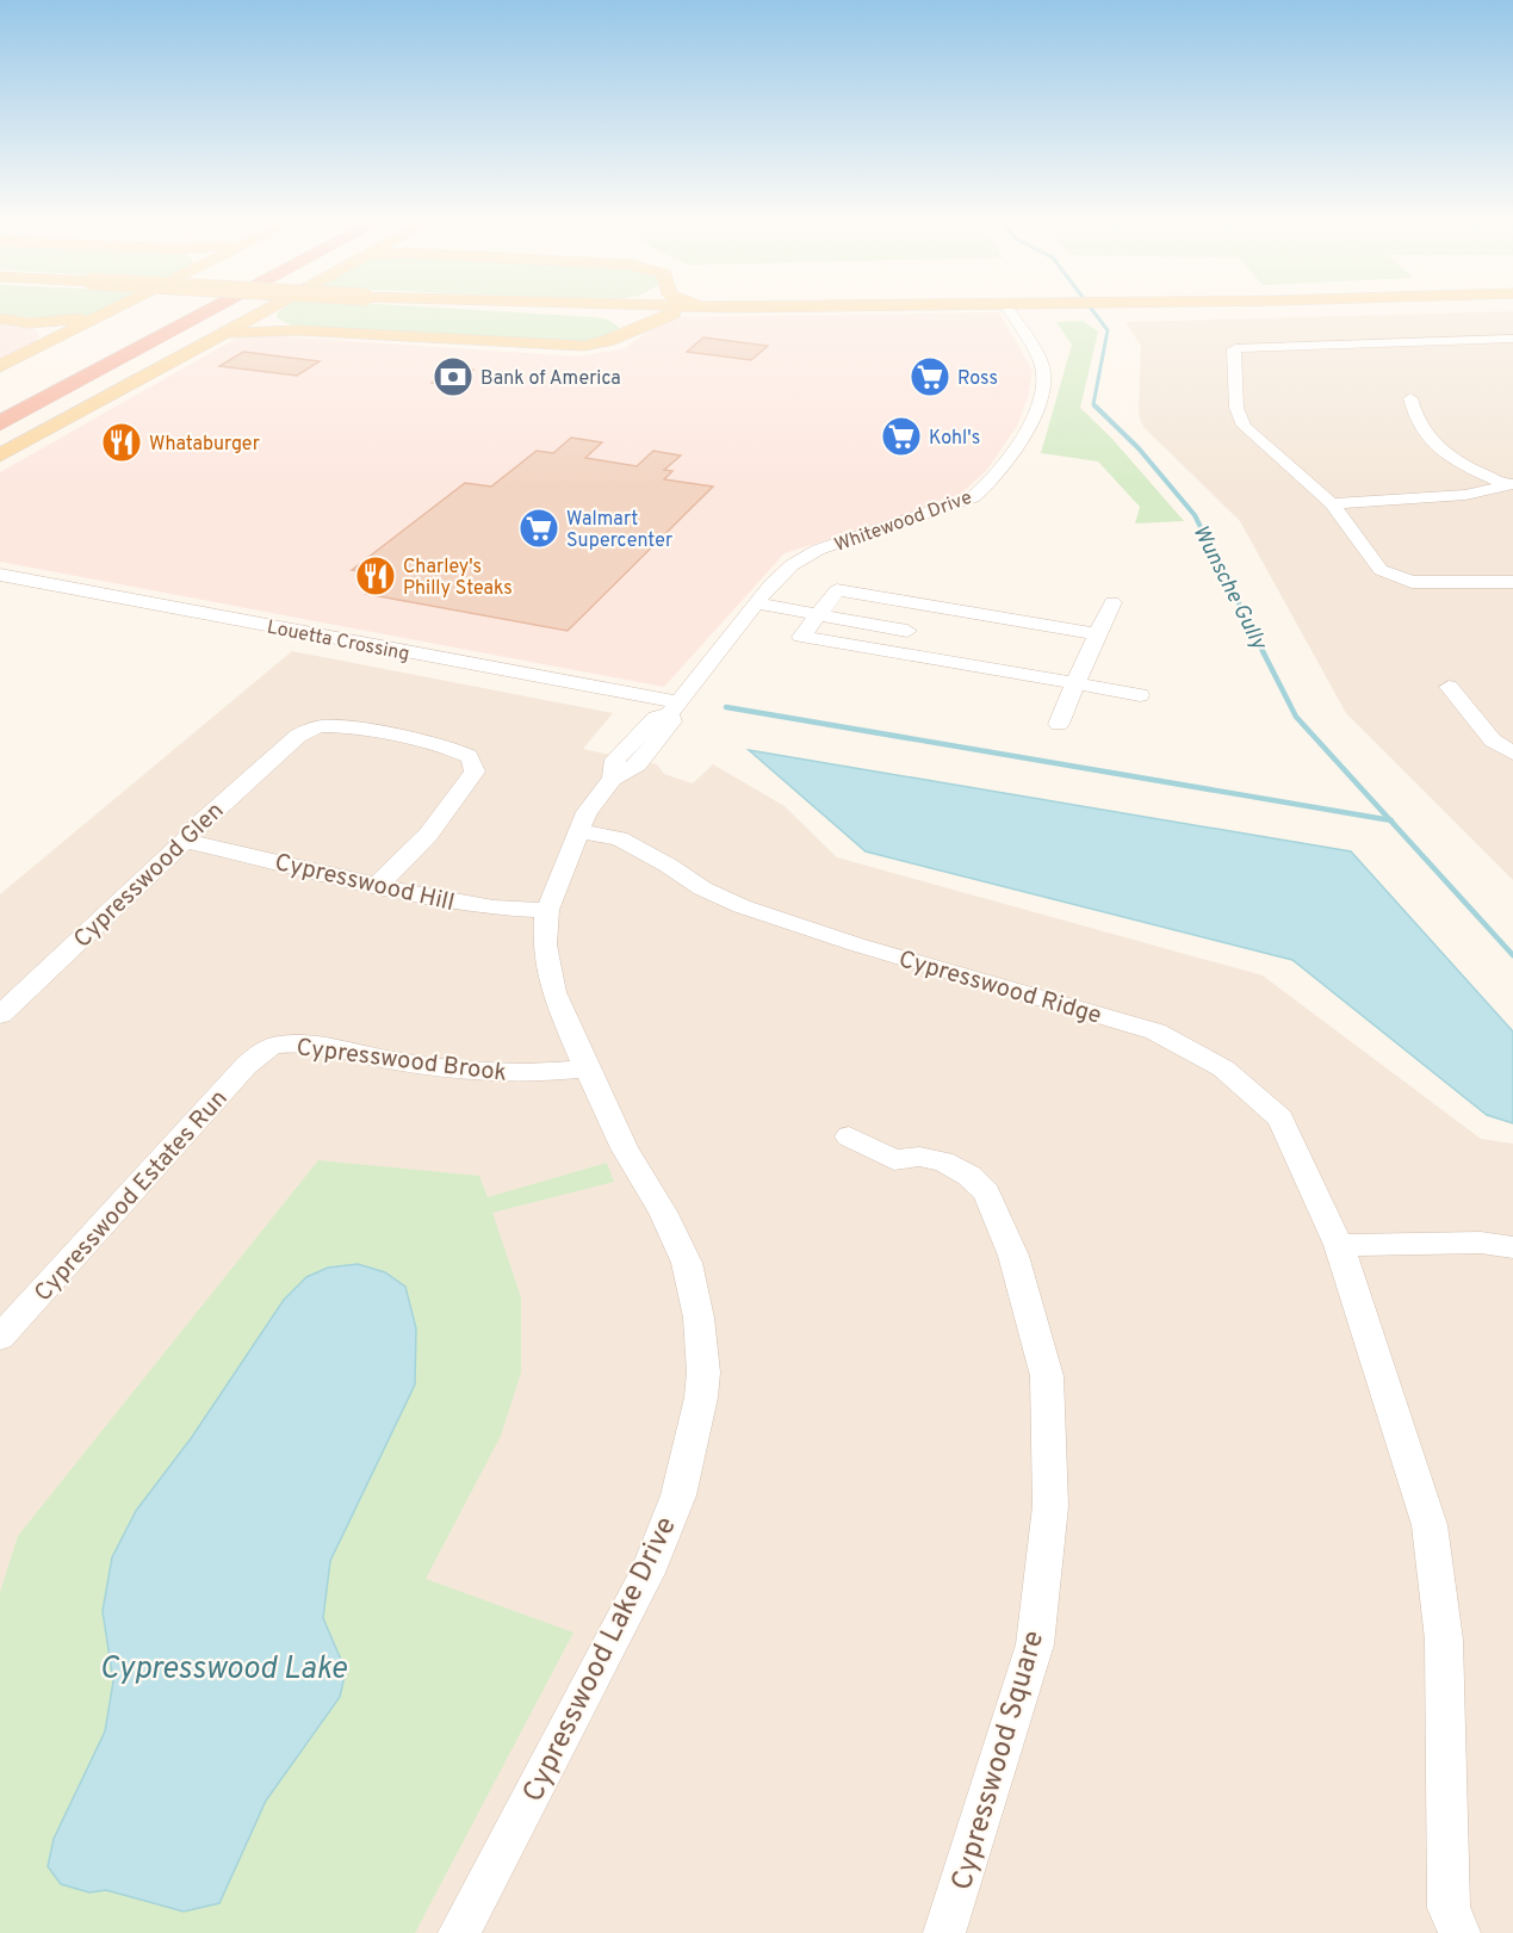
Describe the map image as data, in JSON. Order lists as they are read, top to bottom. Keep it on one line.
{"streets":{"street":["Whitewood Drive","Louetta Crossing","Cypresswood Glen","Cypresswood Hill","Cypresswood Ridge","Cypresswood Brook","Cypresswood Estates Run","Cypresswood Lake Drive","Cypresswood Square"]},"crossings":[["Whitewood Drive","Louetta Crossing"],["Whitewood Drive","Cypresswood Lake Drive"],["Louetta Crossing","Cypresswood Lake Drive"],["Cypresswood Glen","Cypresswood Hill"],["Cypresswood Hill","Cypresswood Lake Drive"],["Cypresswood Ridge","Cypresswood Lake Drive"],["Cypresswood Brook","Cypresswood Estates Run"],["Cypresswood Brook","Cypresswood Lake Drive"]],"water":["Wunsche Gully","Cypresswood Lake"],"places":{"bank":["Bank of America"],"supermarket":["Ross","Kohl's","Walmart Supercenter"],"restaurant":["Whataburger","Charley's Philly Steaks"]}}
